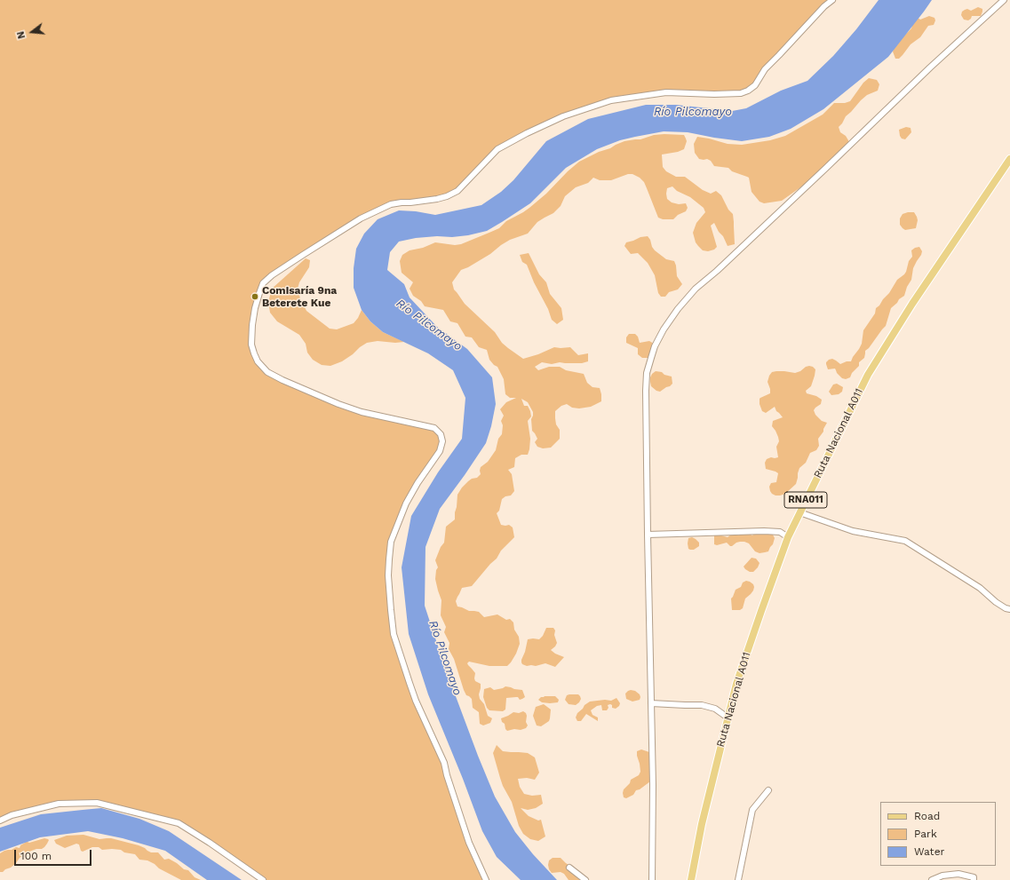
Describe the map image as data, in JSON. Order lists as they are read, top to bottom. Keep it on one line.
{"streets":{"main road":["Ruta Nacional A011","RNA011"]},"water":["Río Pilcomayo"],"places":["Comisaría 9na Beterete Kue"],"legend":["Road","Park","Water"],"scale_bar":"100 m","north":"left"}
